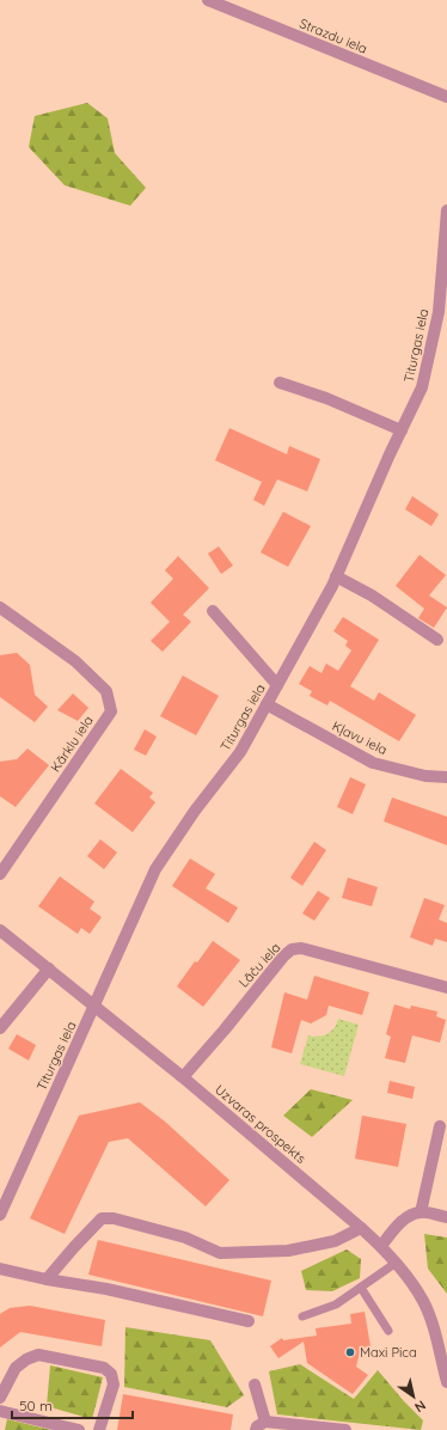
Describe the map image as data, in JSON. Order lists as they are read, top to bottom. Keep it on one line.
{"streets":{"street":["Strazdu iela","Titurgas iela","Kļavu iela","Kārklu iela","Lāču iela","Uzvaras prospekts"]},"crossings":[["Titurgas iela","Kļavu iela"],["Titurgas iela","Uzvaras prospekts"],["Lāču iela","Uzvaras prospekts"]],"places":["Maxi Pica"],"scale_bar":"50 m","north":"bottom right"}
